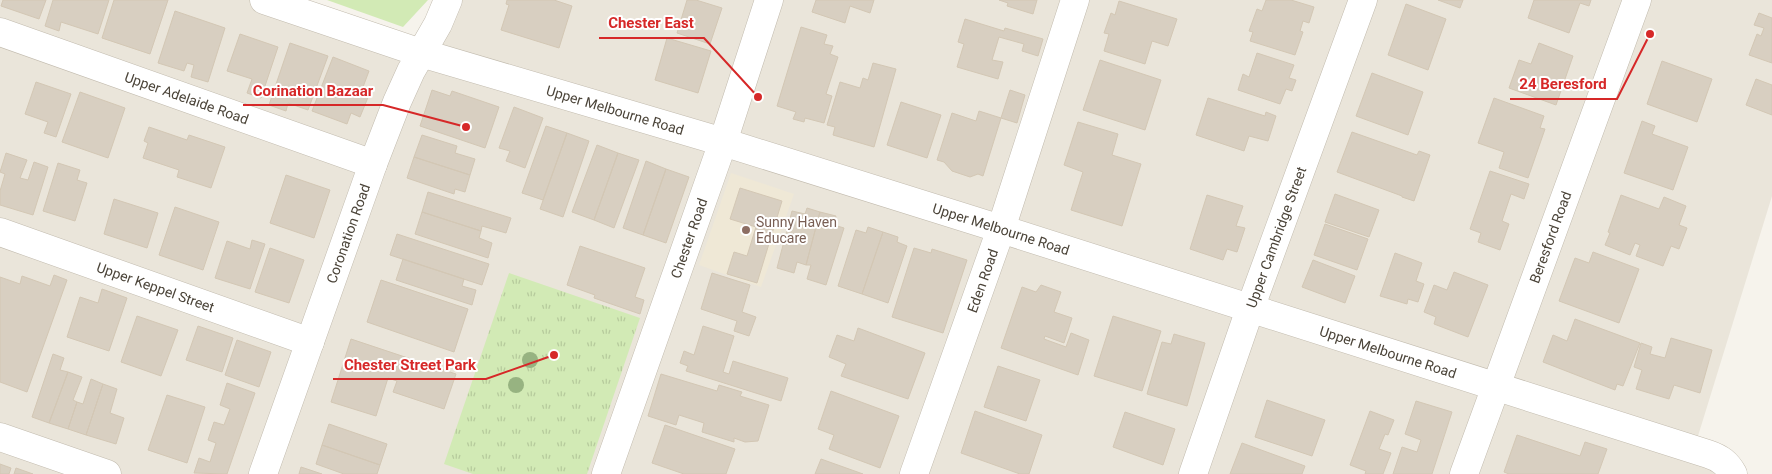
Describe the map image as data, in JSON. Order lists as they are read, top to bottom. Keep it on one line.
{"streets":{"street":["Upper Adelaide Road","Upper Melbourne Road","Coronation Road","Upper Cambridge Street","Beresford Road","Chester Road","Eden Road","Upper Keppel Street"]},"crossings":[["Upper Adelaide Road","Coronation Road"],["Upper Melbourne Road","Coronation Road"],["Upper Melbourne Road","Upper Cambridge Street"],["Upper Melbourne Road","Beresford Road"],["Upper Melbourne Road","Chester Road"],["Upper Melbourne Road","Eden Road"],["Coronation Road","Upper Keppel Street"]],"places":["24 Beresford","Chester East","Corination Bazaar","Sunny Haven Educare","Chester Street Park"]}
